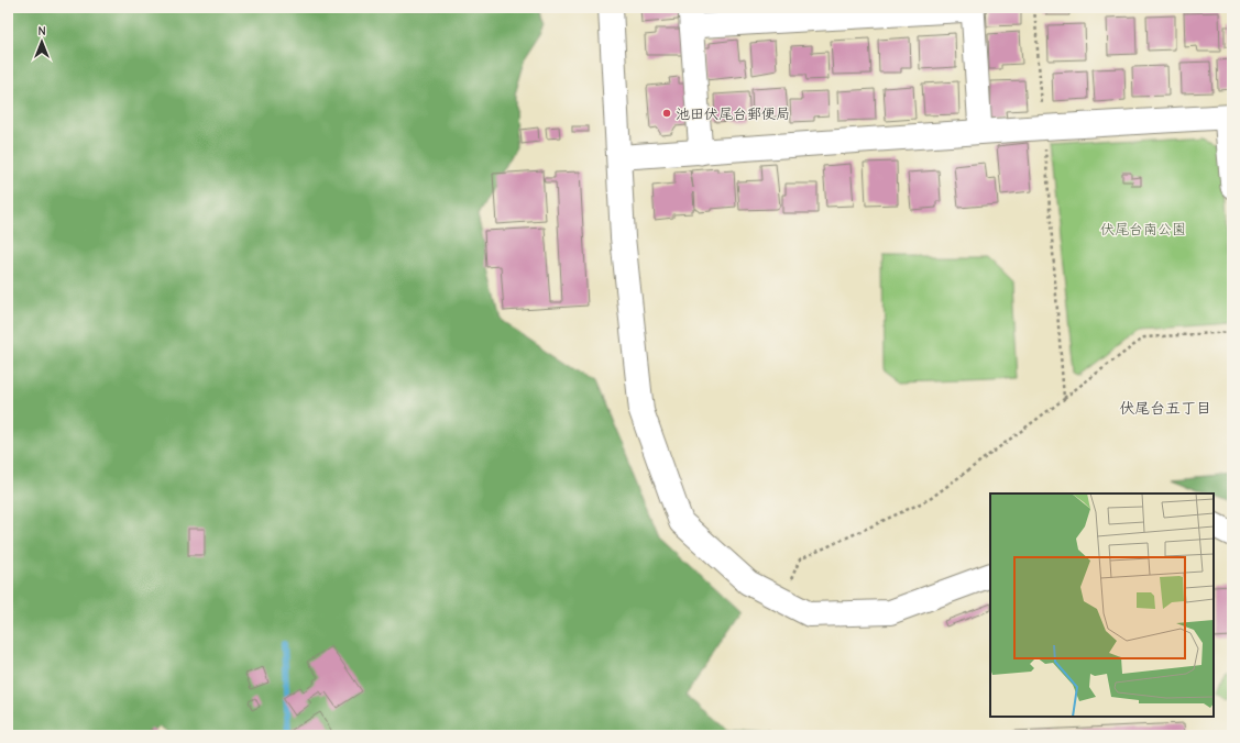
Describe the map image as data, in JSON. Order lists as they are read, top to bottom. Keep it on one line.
{"districts":["伏尾台五丁目"],"parks":["伏尾台南公園"],"places":["池田伏尾台郵便局"],"north":"top"}
